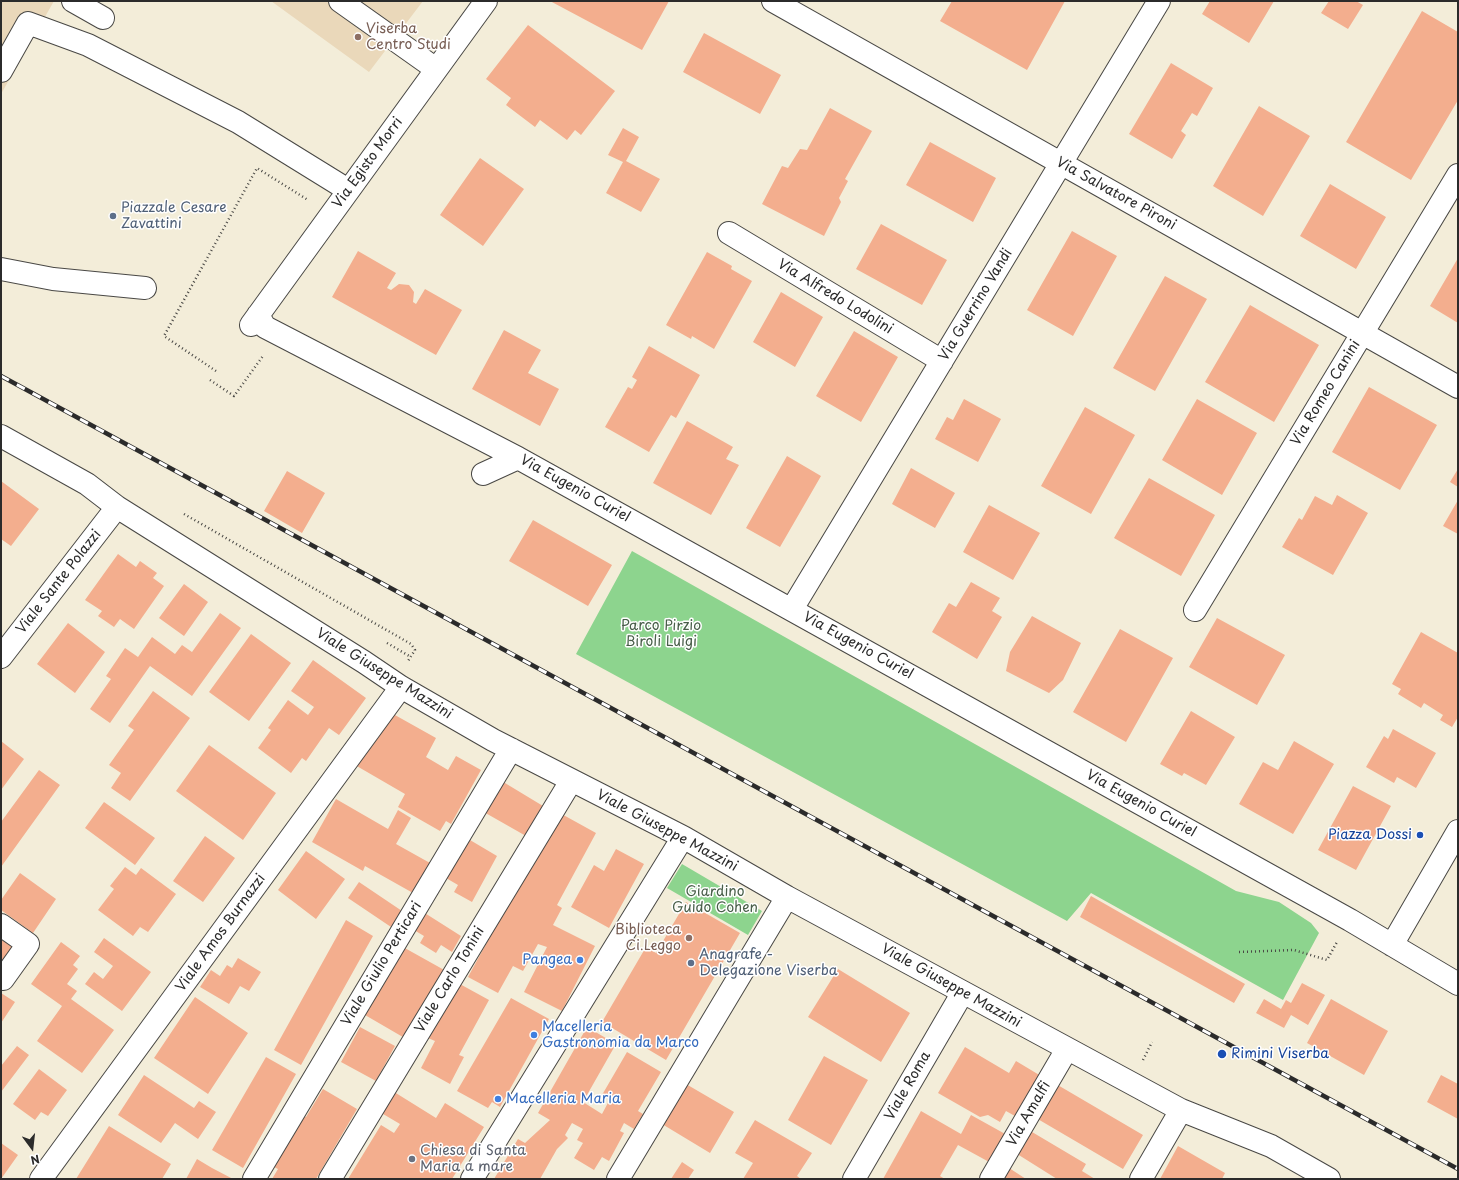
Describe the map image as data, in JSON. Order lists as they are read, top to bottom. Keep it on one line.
{"streets":{"street":["Via Egisto Morri","Via Salvatore Pironi","Via Alfredo Lodolini","Via Guerrino Vandi","Via Romeo Canini","Via Eugenio Curiel","Viale Sante Polazzi","Viale Giuseppe Mazzini","Viale Amos Burnazzi","Viale Giulio Perticari","Viale Carlo Tonini","Viale Roma","Via Amalfi"]},"crossings":[["Via Egisto Morri","Via Eugenio Curiel"],["Via Salvatore Pironi","Via Guerrino Vandi"],["Via Salvatore Pironi","Via Romeo Canini"],["Via Alfredo Lodolini","Via Guerrino Vandi"],["Via Guerrino Vandi","Via Eugenio Curiel"],["Viale Sante Polazzi","Viale Giuseppe Mazzini"],["Viale Giuseppe Mazzini","Viale Amos Burnazzi"],["Viale Giuseppe Mazzini","Viale Giulio Perticari"],["Viale Giuseppe Mazzini","Viale Carlo Tonini"],["Viale Giuseppe Mazzini","Viale Roma"],["Viale Giuseppe Mazzini","Via Amalfi"]],"parks":["Parco Pirzio Biroli Luigi","Giardino Guido Cohen"],"places":["Viserba Centro Studi","Piazzale Cesare Zavattini","Piazza Dossi","Biblioteca Ci.Leggo","Pangea","Anagrafe - Delegazione Viserba","Macelleria Gastronomia da Marco","Rimini Viserba","Macelleria Maria","Chiesa di Santa Maria a mare"],"north":"bottom"}
